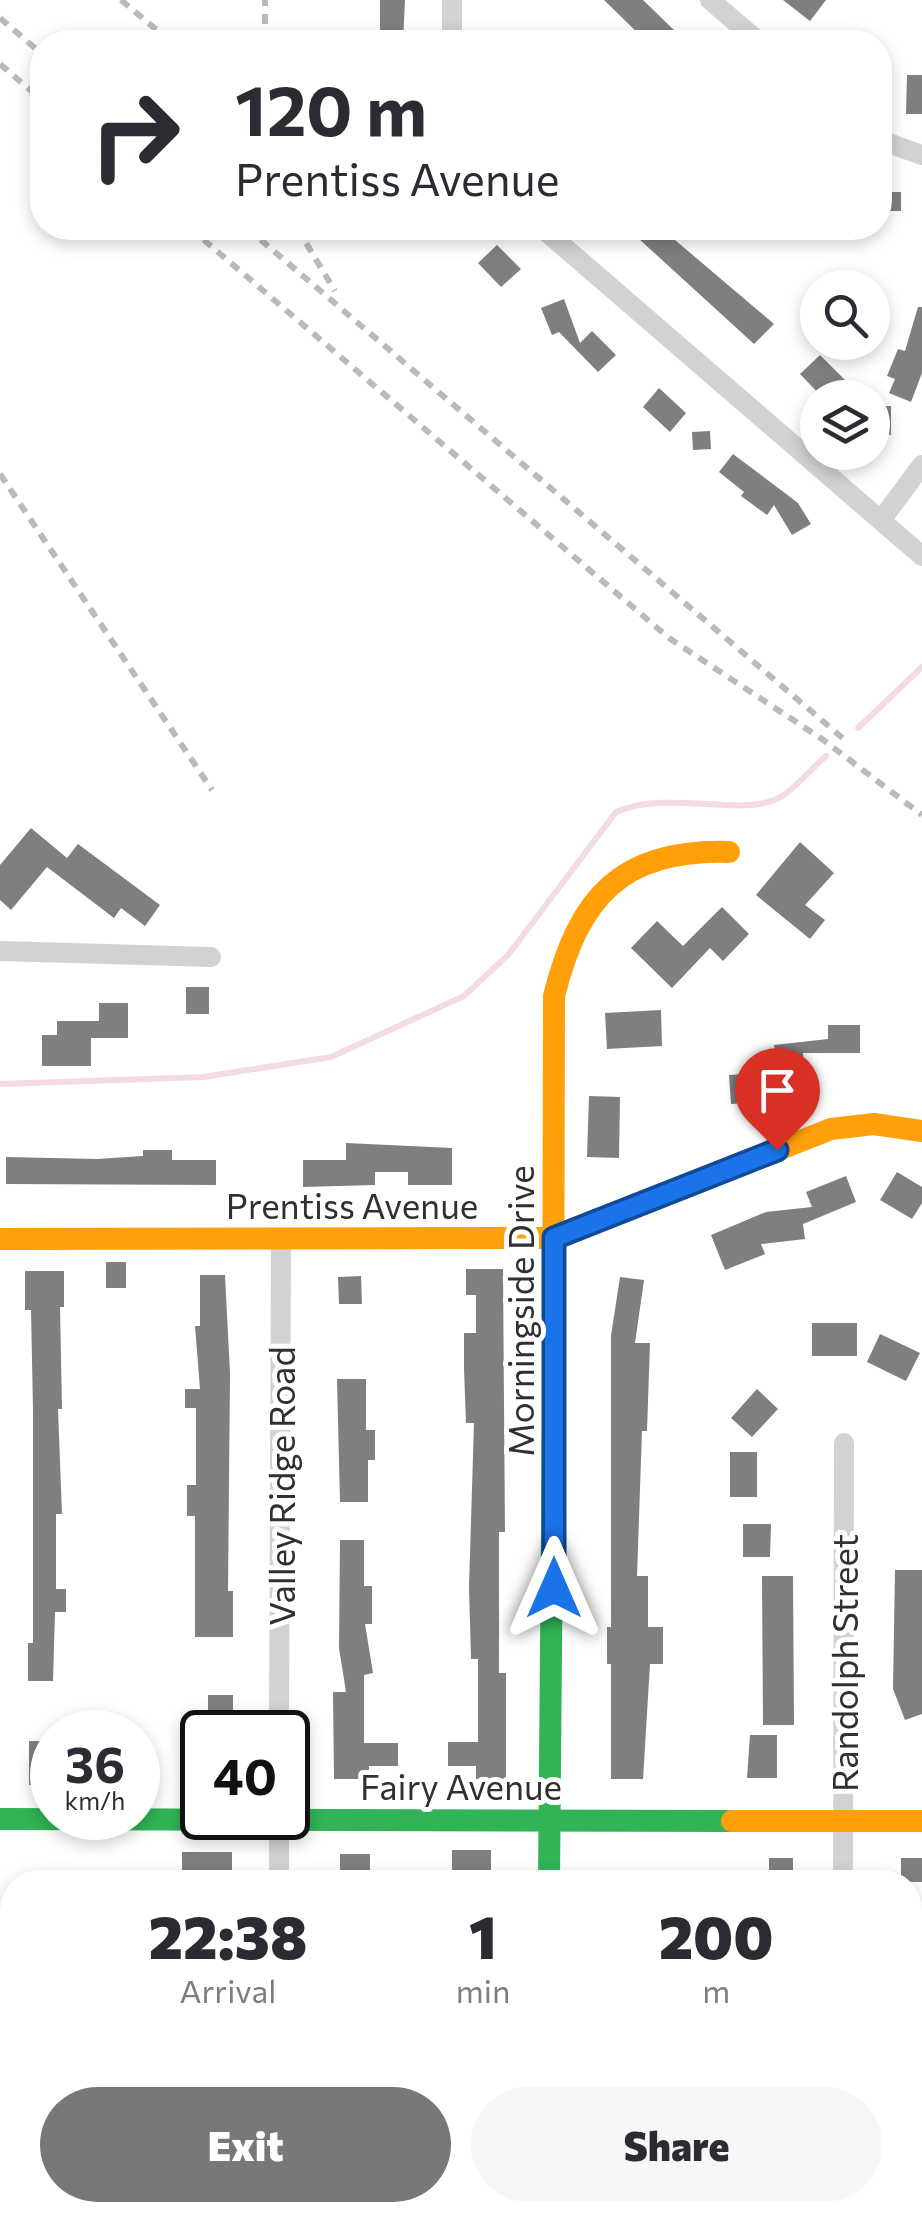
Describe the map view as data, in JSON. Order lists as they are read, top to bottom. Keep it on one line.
{"streets":{"street":["Prentiss Avenue","Morningside Drive","Valley Ridge Road","Randolph Street","Fairy Avenue"]},"crossings":[["Prentiss Avenue","Morningside Drive"],["Prentiss Avenue","Valley Ridge Road"],["Morningside Drive","Fairy Avenue"],["Randolph Street","Fairy Avenue"]],"page":{"turn":["120 m","Prentiss Avenue"],"speed":"36 km/h","limit":"40","eta":["22:38","Arrival","1","min","200","m"],"buttons":["Exit","Share"]}}
